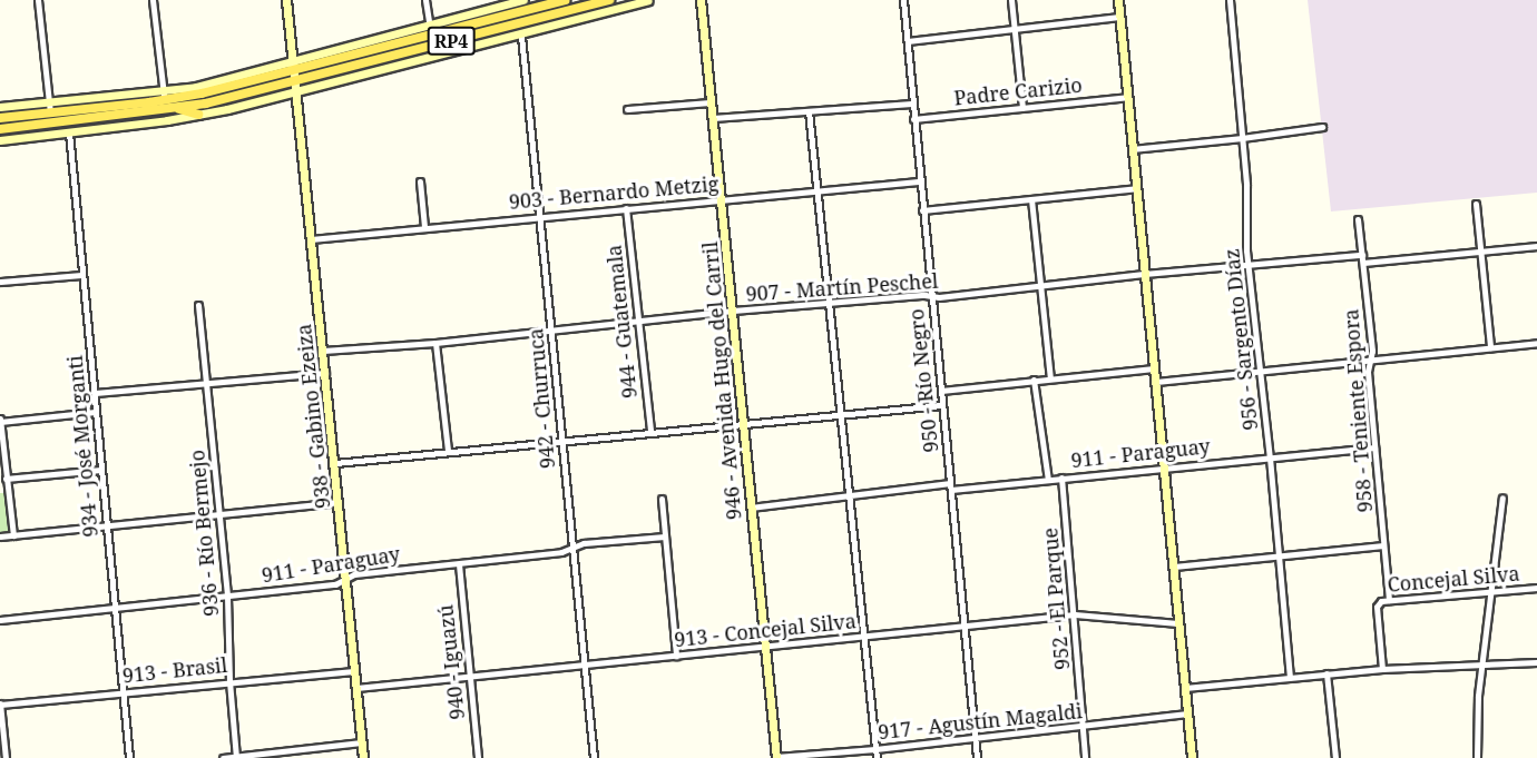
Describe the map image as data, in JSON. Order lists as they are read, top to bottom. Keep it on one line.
{"streets":{"main road":["RP4"],"street":["Padre Carizio","903 - Bernardo Metzig","907 - Martín Peschel","944 - Guatemala","956 - Sargento Díaz","946 - Avenida Hugo del Carril","950 - Río Negro","942 - Churruca","958 - Teniente Espora","938 - Gabino Ezeiza","934 - José Morganti","911 - Paraguay","936 - Río Bermejo","Concejal Silva","952 - El Parque","913 - Concejal Silva","940 - Iguazú","913 - Brasil","917 - Agustín Magaldi"]},"crossings":[["RP4","938 - Gabino Ezeiza"],["Padre Carizio","950 - Río Negro"],["903 - Bernardo Metzig","944 - Guatemala"],["903 - Bernardo Metzig","946 - Avenida Hugo del Carril"],["903 - Bernardo Metzig","950 - Río Negro"],["903 - Bernardo Metzig","942 - Churruca"],["903 - Bernardo Metzig","938 - Gabino Ezeiza"],["907 - Martín Peschel","944 - Guatemala"],["907 - Martín Peschel","956 - Sargento Díaz"],["907 - Martín Peschel","946 - Avenida Hugo del Carril"],["907 - Martín Peschel","950 - Río Negro"],["907 - Martín Peschel","942 - Churruca"],["907 - Martín Peschel","958 - Teniente Espora"],["907 - Martín Peschel","938 - Gabino Ezeiza"],["956 - Sargento Díaz","911 - Paraguay"],["946 - Avenida Hugo del Carril","911 - Paraguay"],["946 - Avenida Hugo del Carril","913 - Concejal Silva"],["946 - Avenida Hugo del Carril","917 - Agustín Magaldi"],["950 - Río Negro","911 - Paraguay"],["950 - Río Negro","913 - Concejal Silva"],["950 - Río Negro","917 - Agustín Magaldi"],["942 - Churruca","911 - Paraguay"],["942 - Churruca","913 - Concejal Silva"],["958 - Teniente Espora","911 - Paraguay"],["958 - Teniente Espora","Concejal Silva"],["938 - Gabino Ezeiza","911 - Paraguay"],["938 - Gabino Ezeiza","913 - Concejal Silva"],["938 - Gabino Ezeiza","913 - Brasil"],["934 - José Morganti","911 - Paraguay"],["934 - José Morganti","913 - Brasil"],["911 - Paraguay","936 - Río Bermejo"],["911 - Paraguay","952 - El Parque"],["911 - Paraguay","940 - Iguazú"],["936 - Río Bermejo","913 - Brasil"],["952 - El Parque","913 - Concejal Silva"],["952 - El Parque","917 - Agustín Magaldi"],["913 - Concejal Silva","940 - Iguazú"]]}
